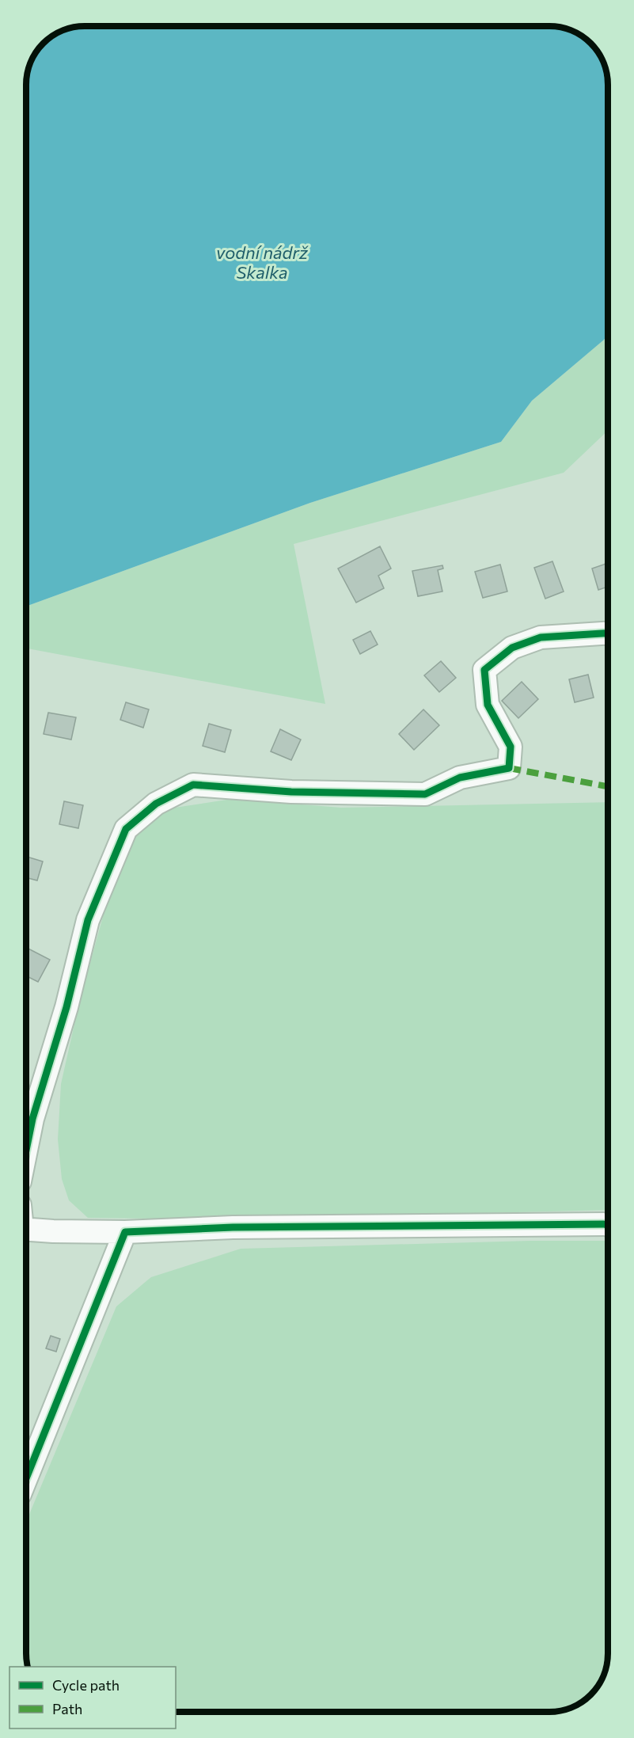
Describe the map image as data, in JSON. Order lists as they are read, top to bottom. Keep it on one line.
{"water":["vodní nádrž Skalka"],"legend":["Cycle path","Path"]}
